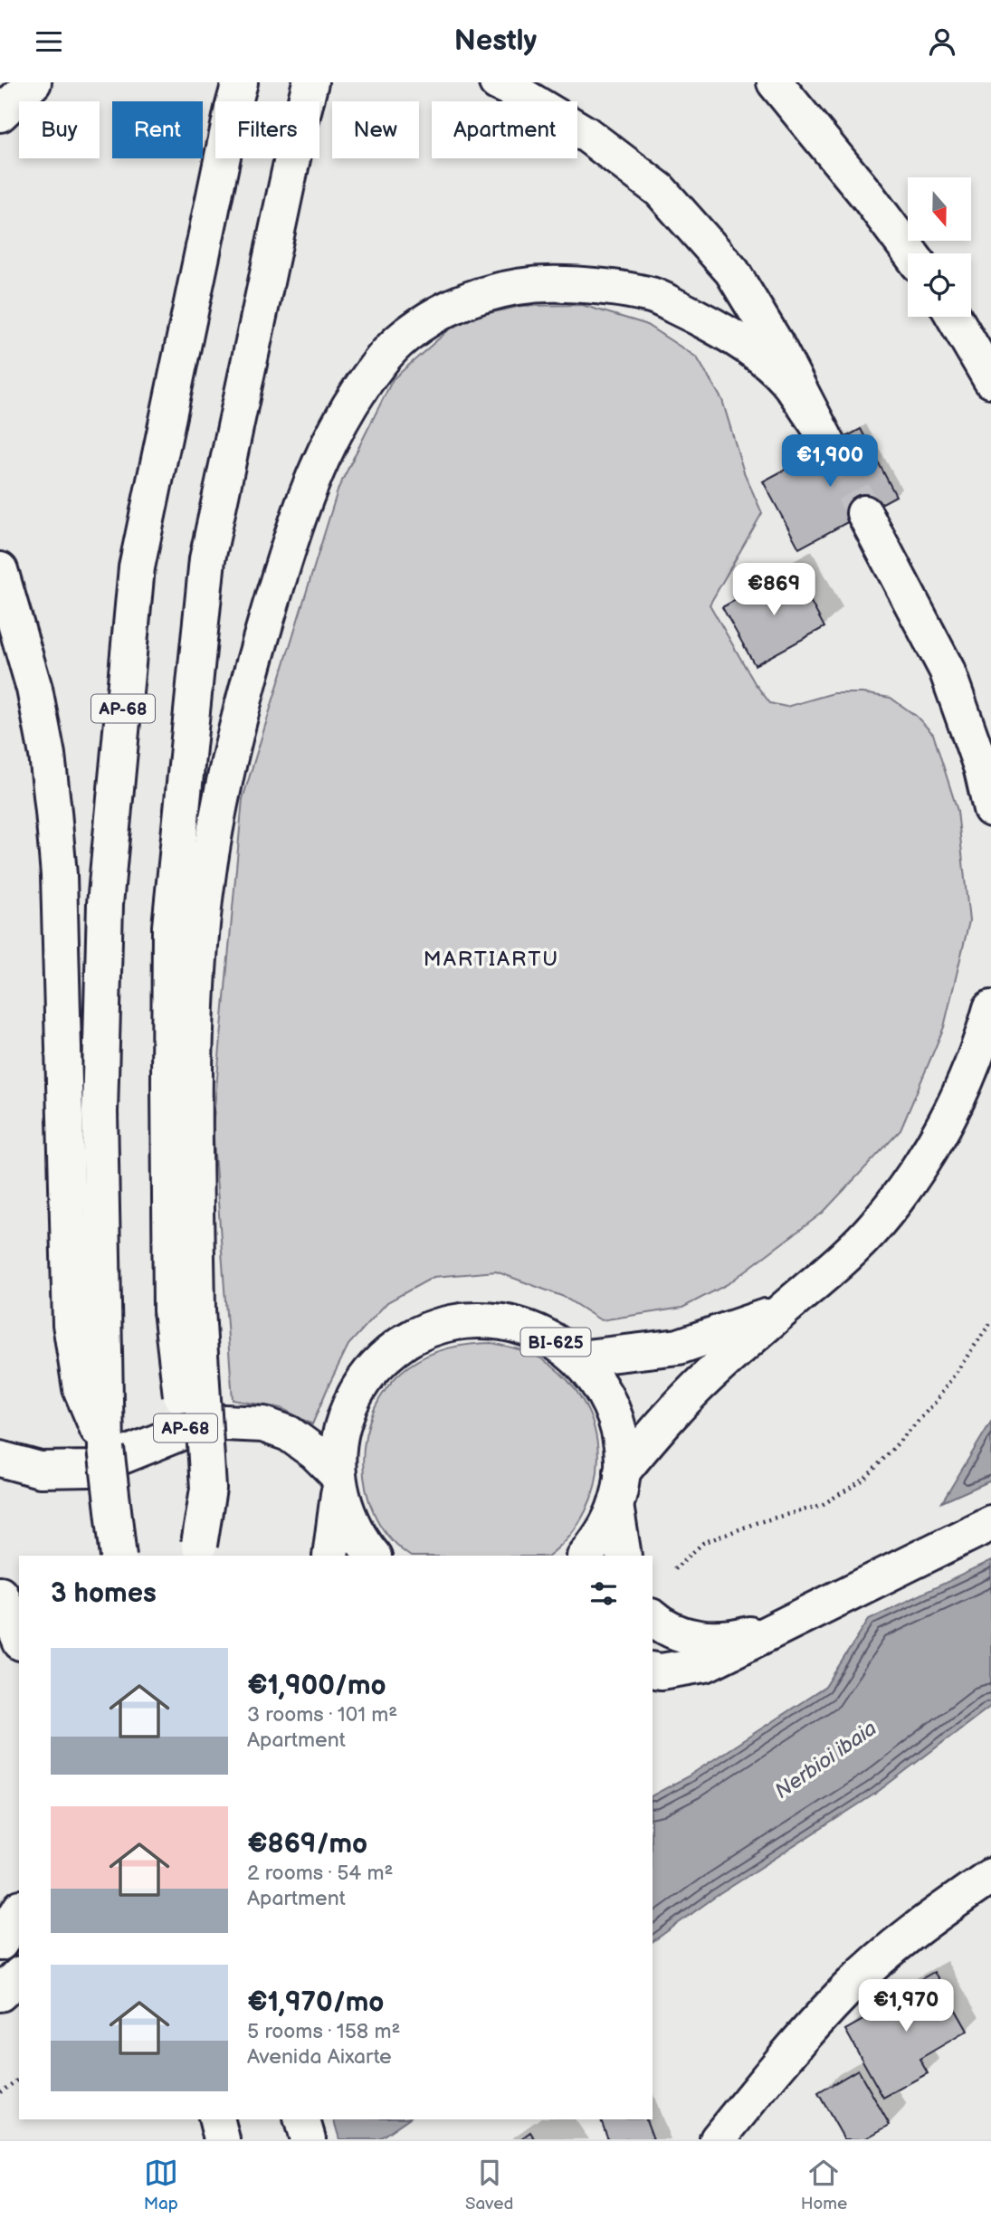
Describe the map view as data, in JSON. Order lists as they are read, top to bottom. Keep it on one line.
{"streets":{"main road":["AP-68","BI-625"]},"districts":["MARTIARTU"],"water":["Nerbioi ibaia"],"north":"bottom","page":{"header":"Nestly","chip":["Buy","Rent","Filters","New","Apartment"],"price":["€1,900","€869","€1,970"],"heading":"3 homes","list":[{"name":"€1,900/mo","note":"3 rooms · 101 m² · Apartment"},{"name":"€869/mo","note":"2 rooms · 54 m² · Apartment"},{"name":"€1,970/mo","note":"5 rooms · 158 m² · Avenida Aixarte"}],"tabs":["Map","Saved","Home"]}}
